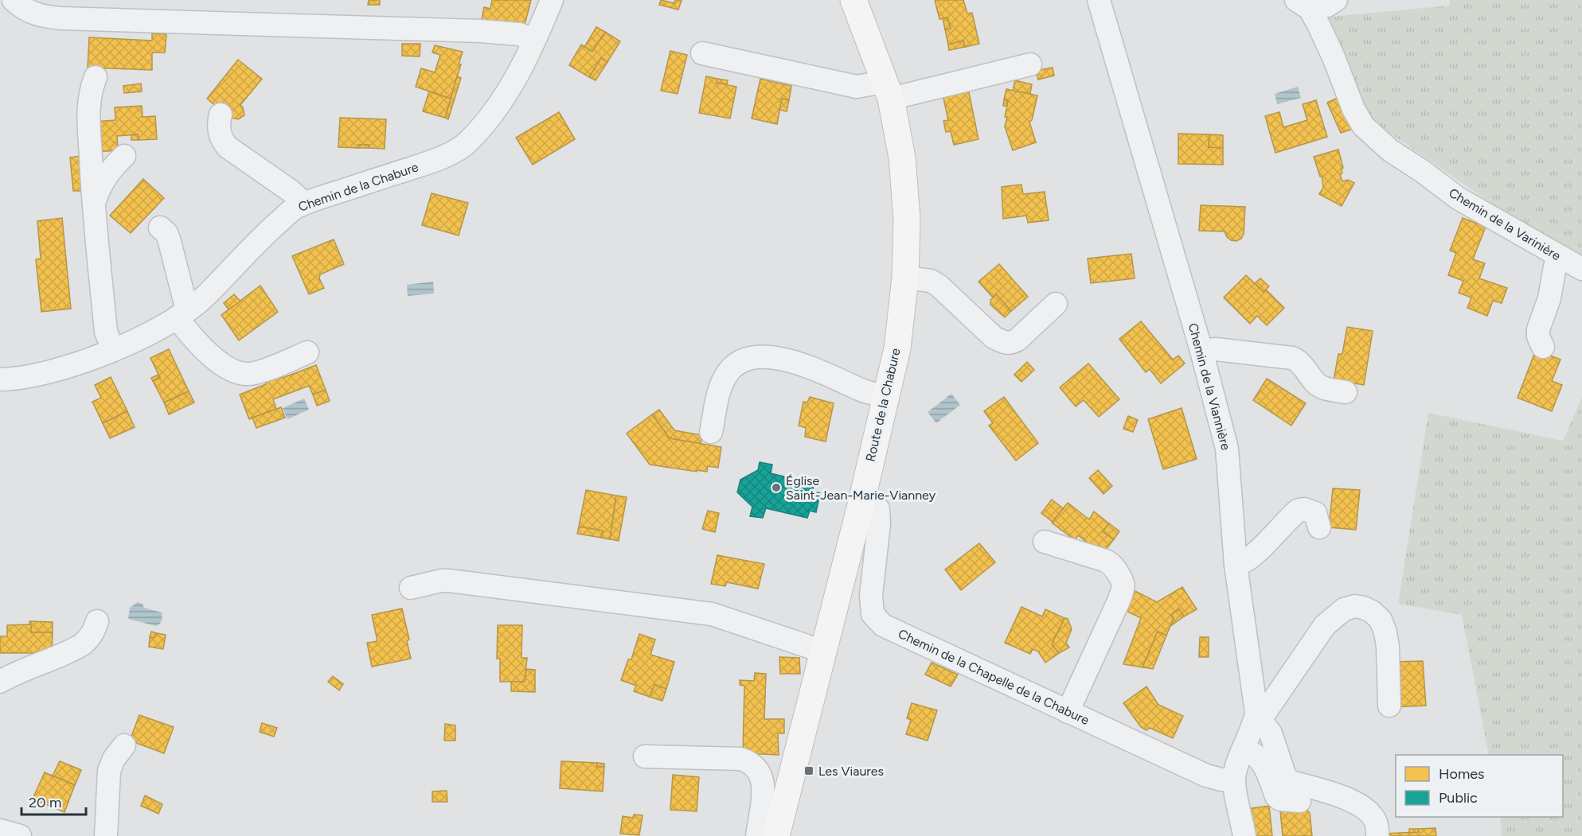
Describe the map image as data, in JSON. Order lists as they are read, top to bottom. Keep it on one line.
{"streets":{"main road":["Route de la Chabure"],"street":["Chemin de la Chabure","Chemin de la Varinière","Chemin de la Viannière","Chemin de la Chapelle de la Chabure"]},"crossings":[["Chemin de la Viannière","Chemin de la Chapelle de la Chabure"],["Route de la Chabure","Chemin de la Chapelle de la Chabure"]],"places":{"other":["Église Saint-Jean-Marie-Vianney"],"transit":["Les Viaures"]},"legend":["Homes","Public"],"scale_bar":"20 m"}
